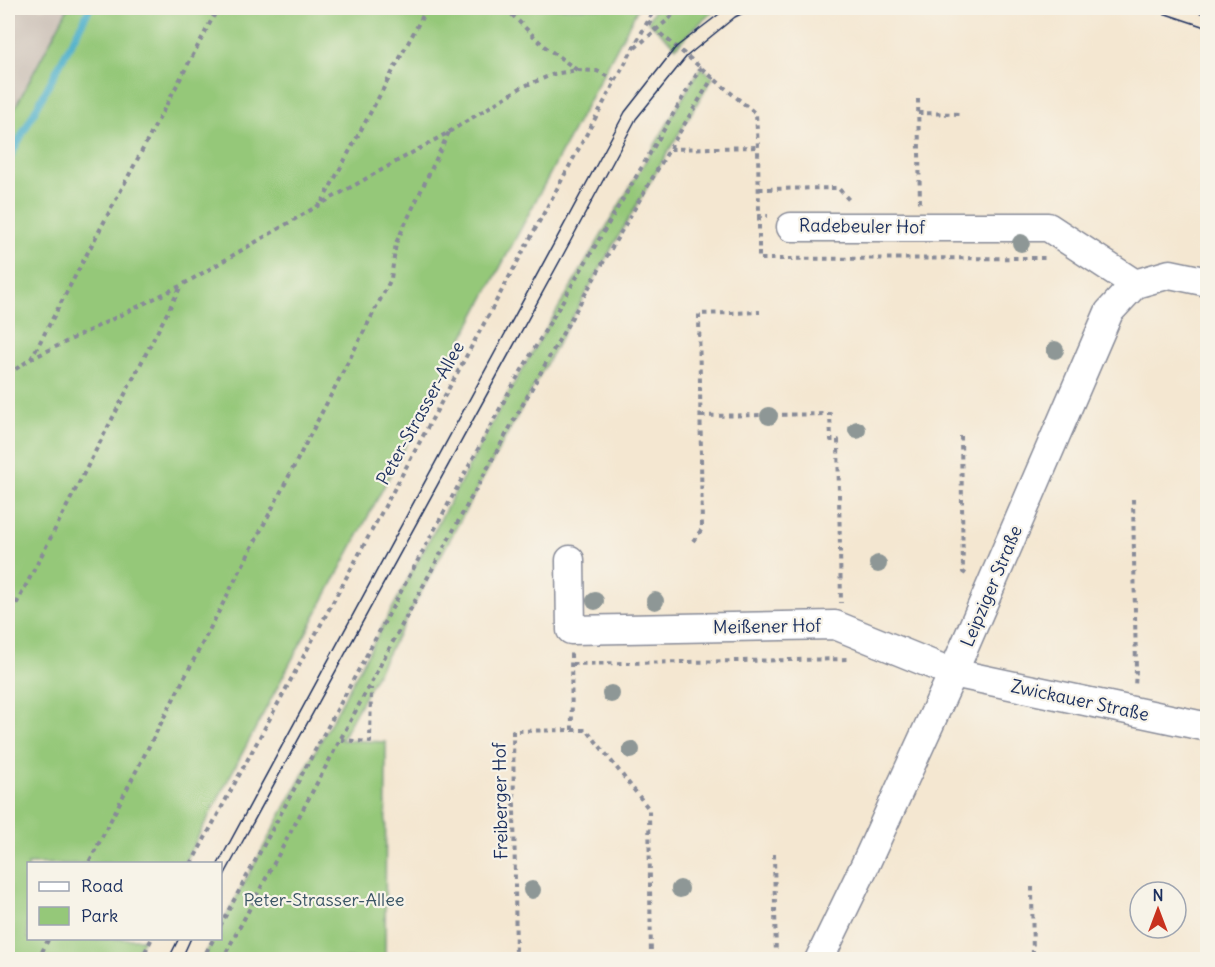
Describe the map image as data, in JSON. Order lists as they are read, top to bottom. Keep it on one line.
{"streets":{"street":["Radebeuler Hof","Leipziger Straße","Meißener Hof","Zwickauer Straße"],"path":["Peter-Strasser-Allee","Freiberger Hof"]},"crossings":[["Radebeuler Hof","Leipziger Straße"],["Leipziger Straße","Meißener Hof"],["Leipziger Straße","Zwickauer Straße"],["Meißener Hof","Zwickauer Straße"]],"parks":["Peter-Strasser-Allee"],"legend":["Road","Park"],"north":"top"}
